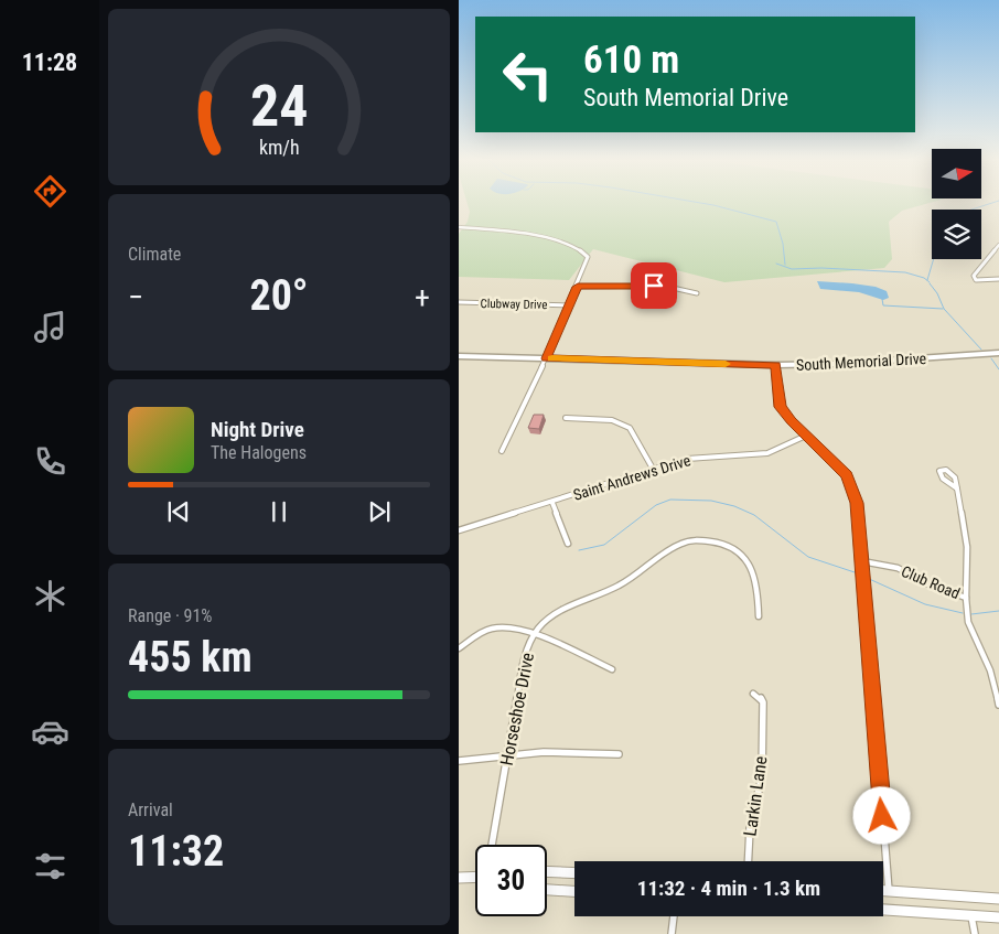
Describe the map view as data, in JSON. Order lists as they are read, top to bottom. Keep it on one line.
{"streets":{"main road":["South Memorial Drive"],"street":["Clubway Drive","Saint Andrews Drive","Club Road","Horseshoe Drive","Larkin Lane"]},"north":"right","page":{"tabs":"11:28","turn":["610 m","South Memorial Drive"],"tile":["Climate",["Range · 91%","455 km"],["Arrival","11:32"]],"heat":["−","20°","+"],"song":["Night Drive","The Halogens"],"limit":"30","trip":"11:32 · 4 min · 1.3 km","gauge":["24","km/h"]}}
